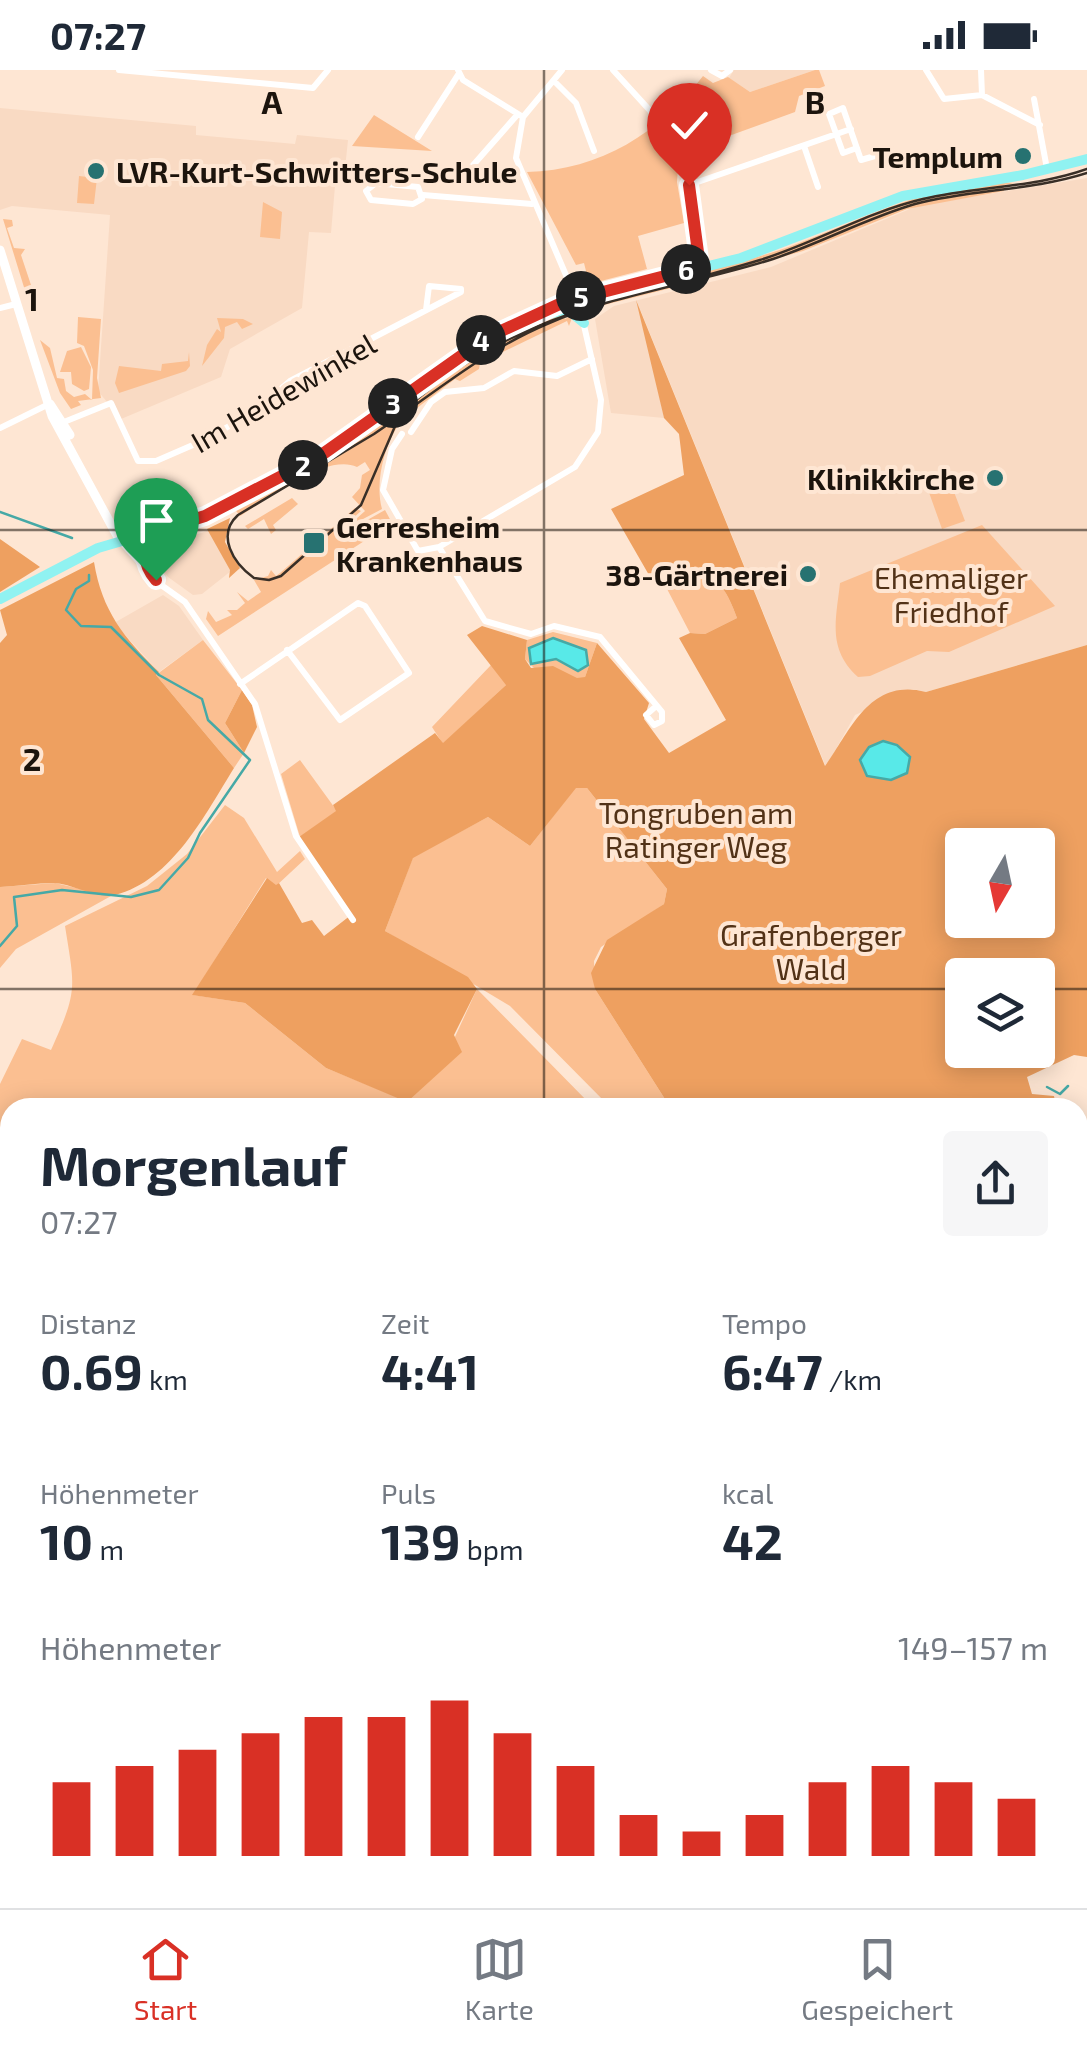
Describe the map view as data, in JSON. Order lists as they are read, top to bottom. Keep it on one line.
{"streets":{"street":["Im Heidewinkel"]},"parks":["Ehemaliger Friedhof","Tongruben am Ratinger Weg","Grafenberger Wald"],"places":{"other":["Templum","LVR-Kurt-Schwitters-Schule","Klinikkirche","38-Gärtnerei"],"transit":["Gerresheim Krankenhaus"]},"north":"bottom","page":{"status":"07:27","pins":["6","5","4","3","2"],"heading":["Morgenlauf","07:27"],"stats":[["Distanz","0.69 km"],["Zeit","4:41"],["Tempo","6:47 /km"],["Höhenmeter","10 m"],["Puls","139 bpm"],["kcal","42"]],"chart":["Höhenmeter","149–157 m"],"tabs":["Start","Karte","Gespeichert"]},"grid":{"columns":["A","B"],"rows":["1","2"]}}
